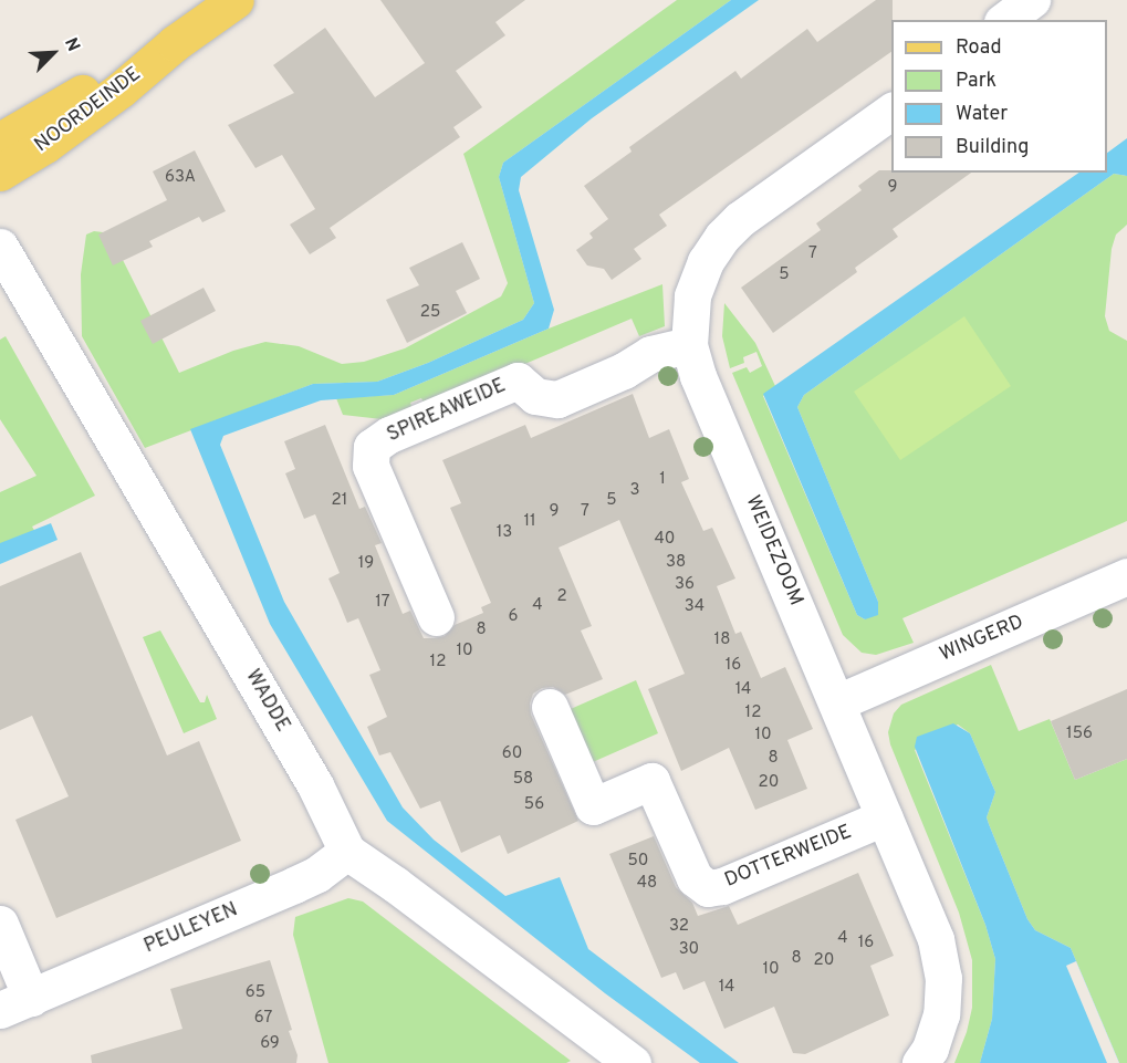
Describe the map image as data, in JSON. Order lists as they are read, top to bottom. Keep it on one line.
{"streets":{"main road":["NOORDEINDE"],"street":["SPIREAWEIDE","WEIDEZOOM","WINGERD","WADDE","DOTTERWEIDE","PEULEYEN"]},"crossings":[["SPIREAWEIDE","WEIDEZOOM"],["WEIDEZOOM","WINGERD"],["WEIDEZOOM","DOTTERWEIDE"],["WADDE","PEULEYEN"]],"house_numbers":["63A","9","7","5","25","1","3","21","5","9","7","11","13","40","38","19","36","2","17","4","34","6","8","18","10","12","16","14","12","156","10","60","8","58","20","56","50","48","32","4","16","30","8","20","10","14","65","67","69"],"legend":["Road","Park","Water","Building"],"north":"top right"}
